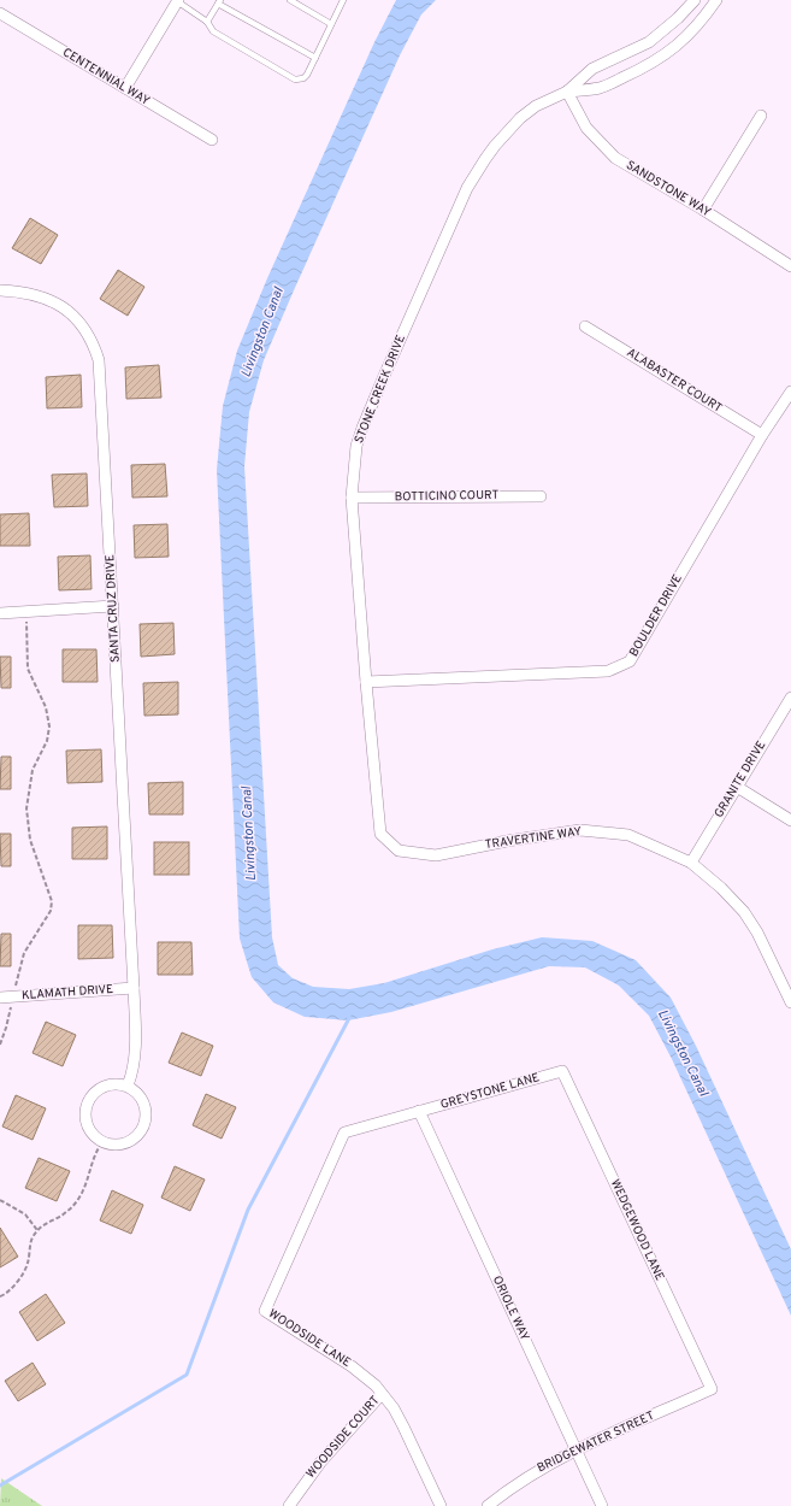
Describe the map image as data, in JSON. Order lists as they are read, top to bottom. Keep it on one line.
{"streets":{"street":["CENTENNIAL WAY","SANDSTONE WAY","ALABASTER COURT","STONE CREEK DRIVE","BOTTICINO COURT","SANTA CRUZ DRIVE","BOULDER DRIVE","GRANITE DRIVE","TRAVERTINE WAY","KLAMATH DRIVE","GREYSTONE LANE","WEDGEWOOD LANE","ORIOLE WAY","WOODSIDE LANE","WOODSIDE COURT","BRIDGEWATER STREET"]},"crossings":[["SANDSTONE WAY","STONE CREEK DRIVE"],["ALABASTER COURT","BOULDER DRIVE"],["STONE CREEK DRIVE","BOTTICINO COURT"],["STONE CREEK DRIVE","BOULDER DRIVE"],["STONE CREEK DRIVE","TRAVERTINE WAY"],["SANTA CRUZ DRIVE","KLAMATH DRIVE"],["GRANITE DRIVE","TRAVERTINE WAY"],["GREYSTONE LANE","WEDGEWOOD LANE"],["GREYSTONE LANE","ORIOLE WAY"],["GREYSTONE LANE","WOODSIDE LANE"],["WEDGEWOOD LANE","BRIDGEWATER STREET"],["ORIOLE WAY","BRIDGEWATER STREET"],["WOODSIDE LANE","WOODSIDE COURT"]],"water":["Livingston Canal"]}
